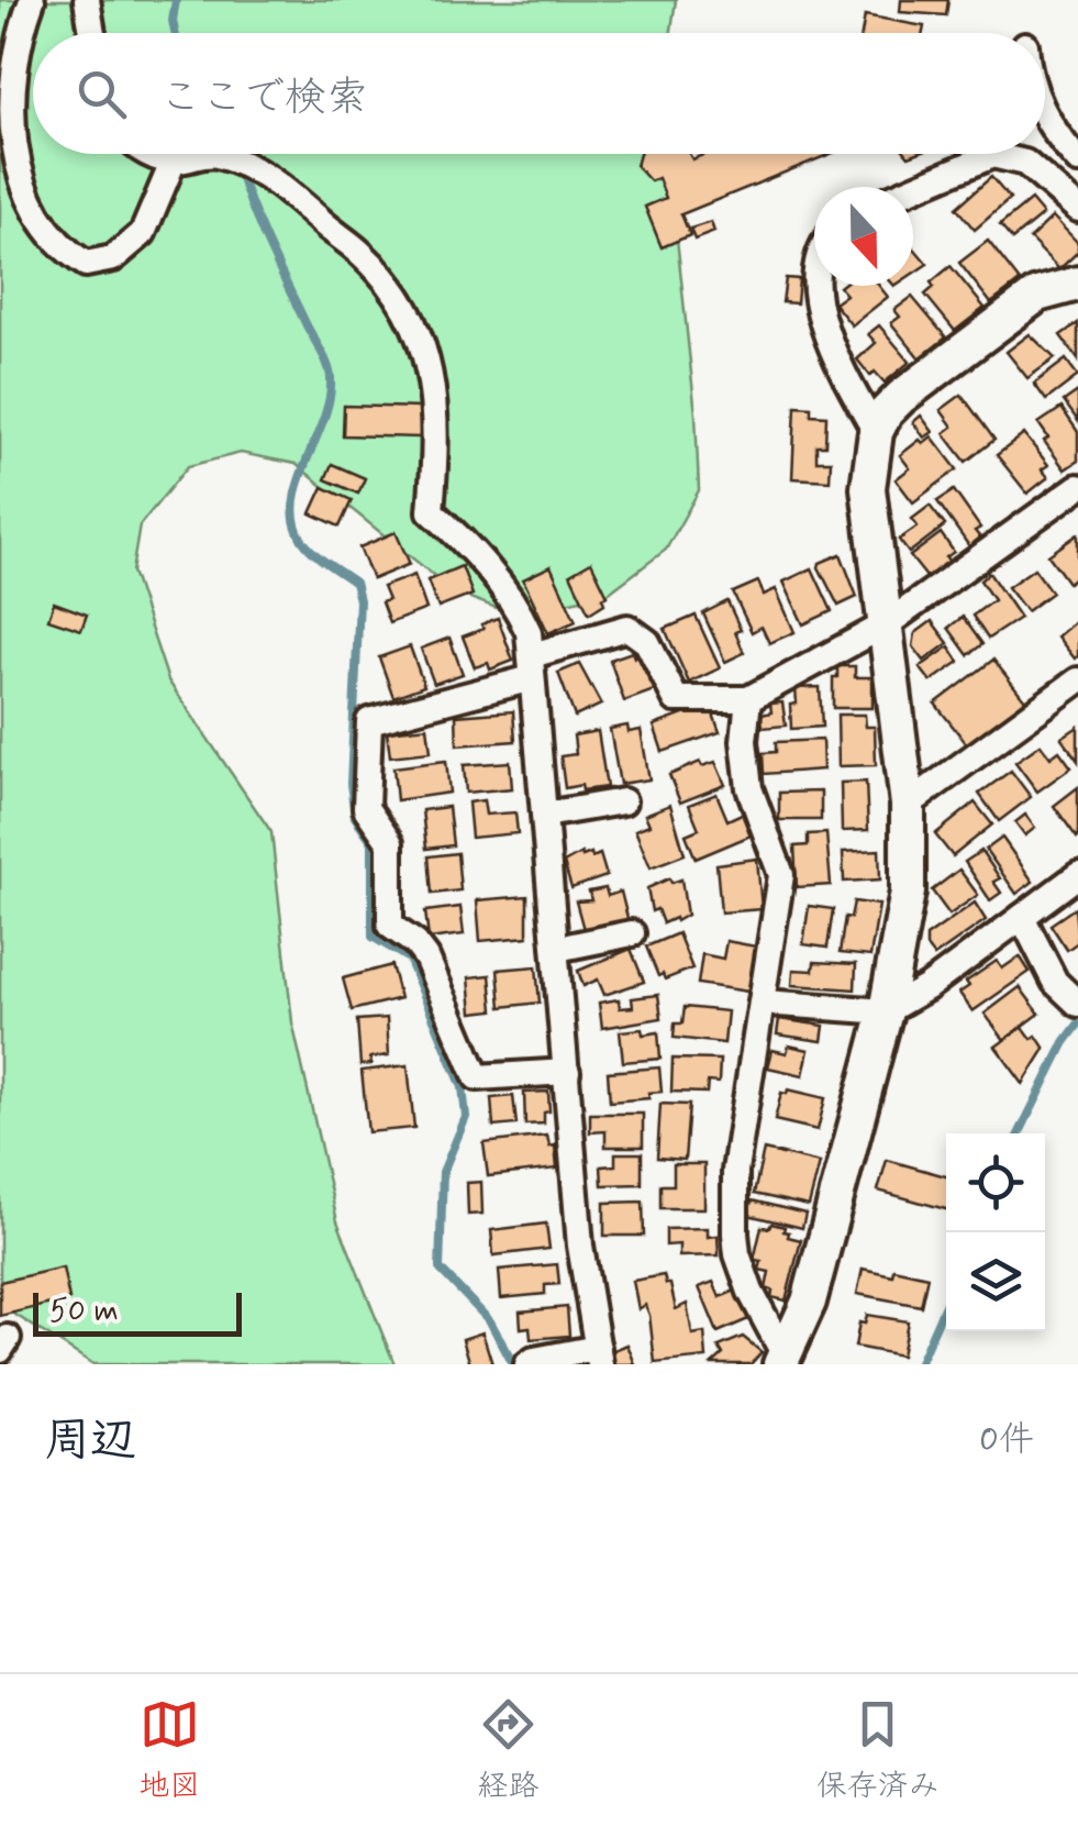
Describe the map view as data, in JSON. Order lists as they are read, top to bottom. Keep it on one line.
{"scale_bar":"50 m","north":"bottom","page":{"search":"ここで検索","scale":"50 m","heading":["周辺","0件"],"nav":["地図","経路","保存済み"]}}
